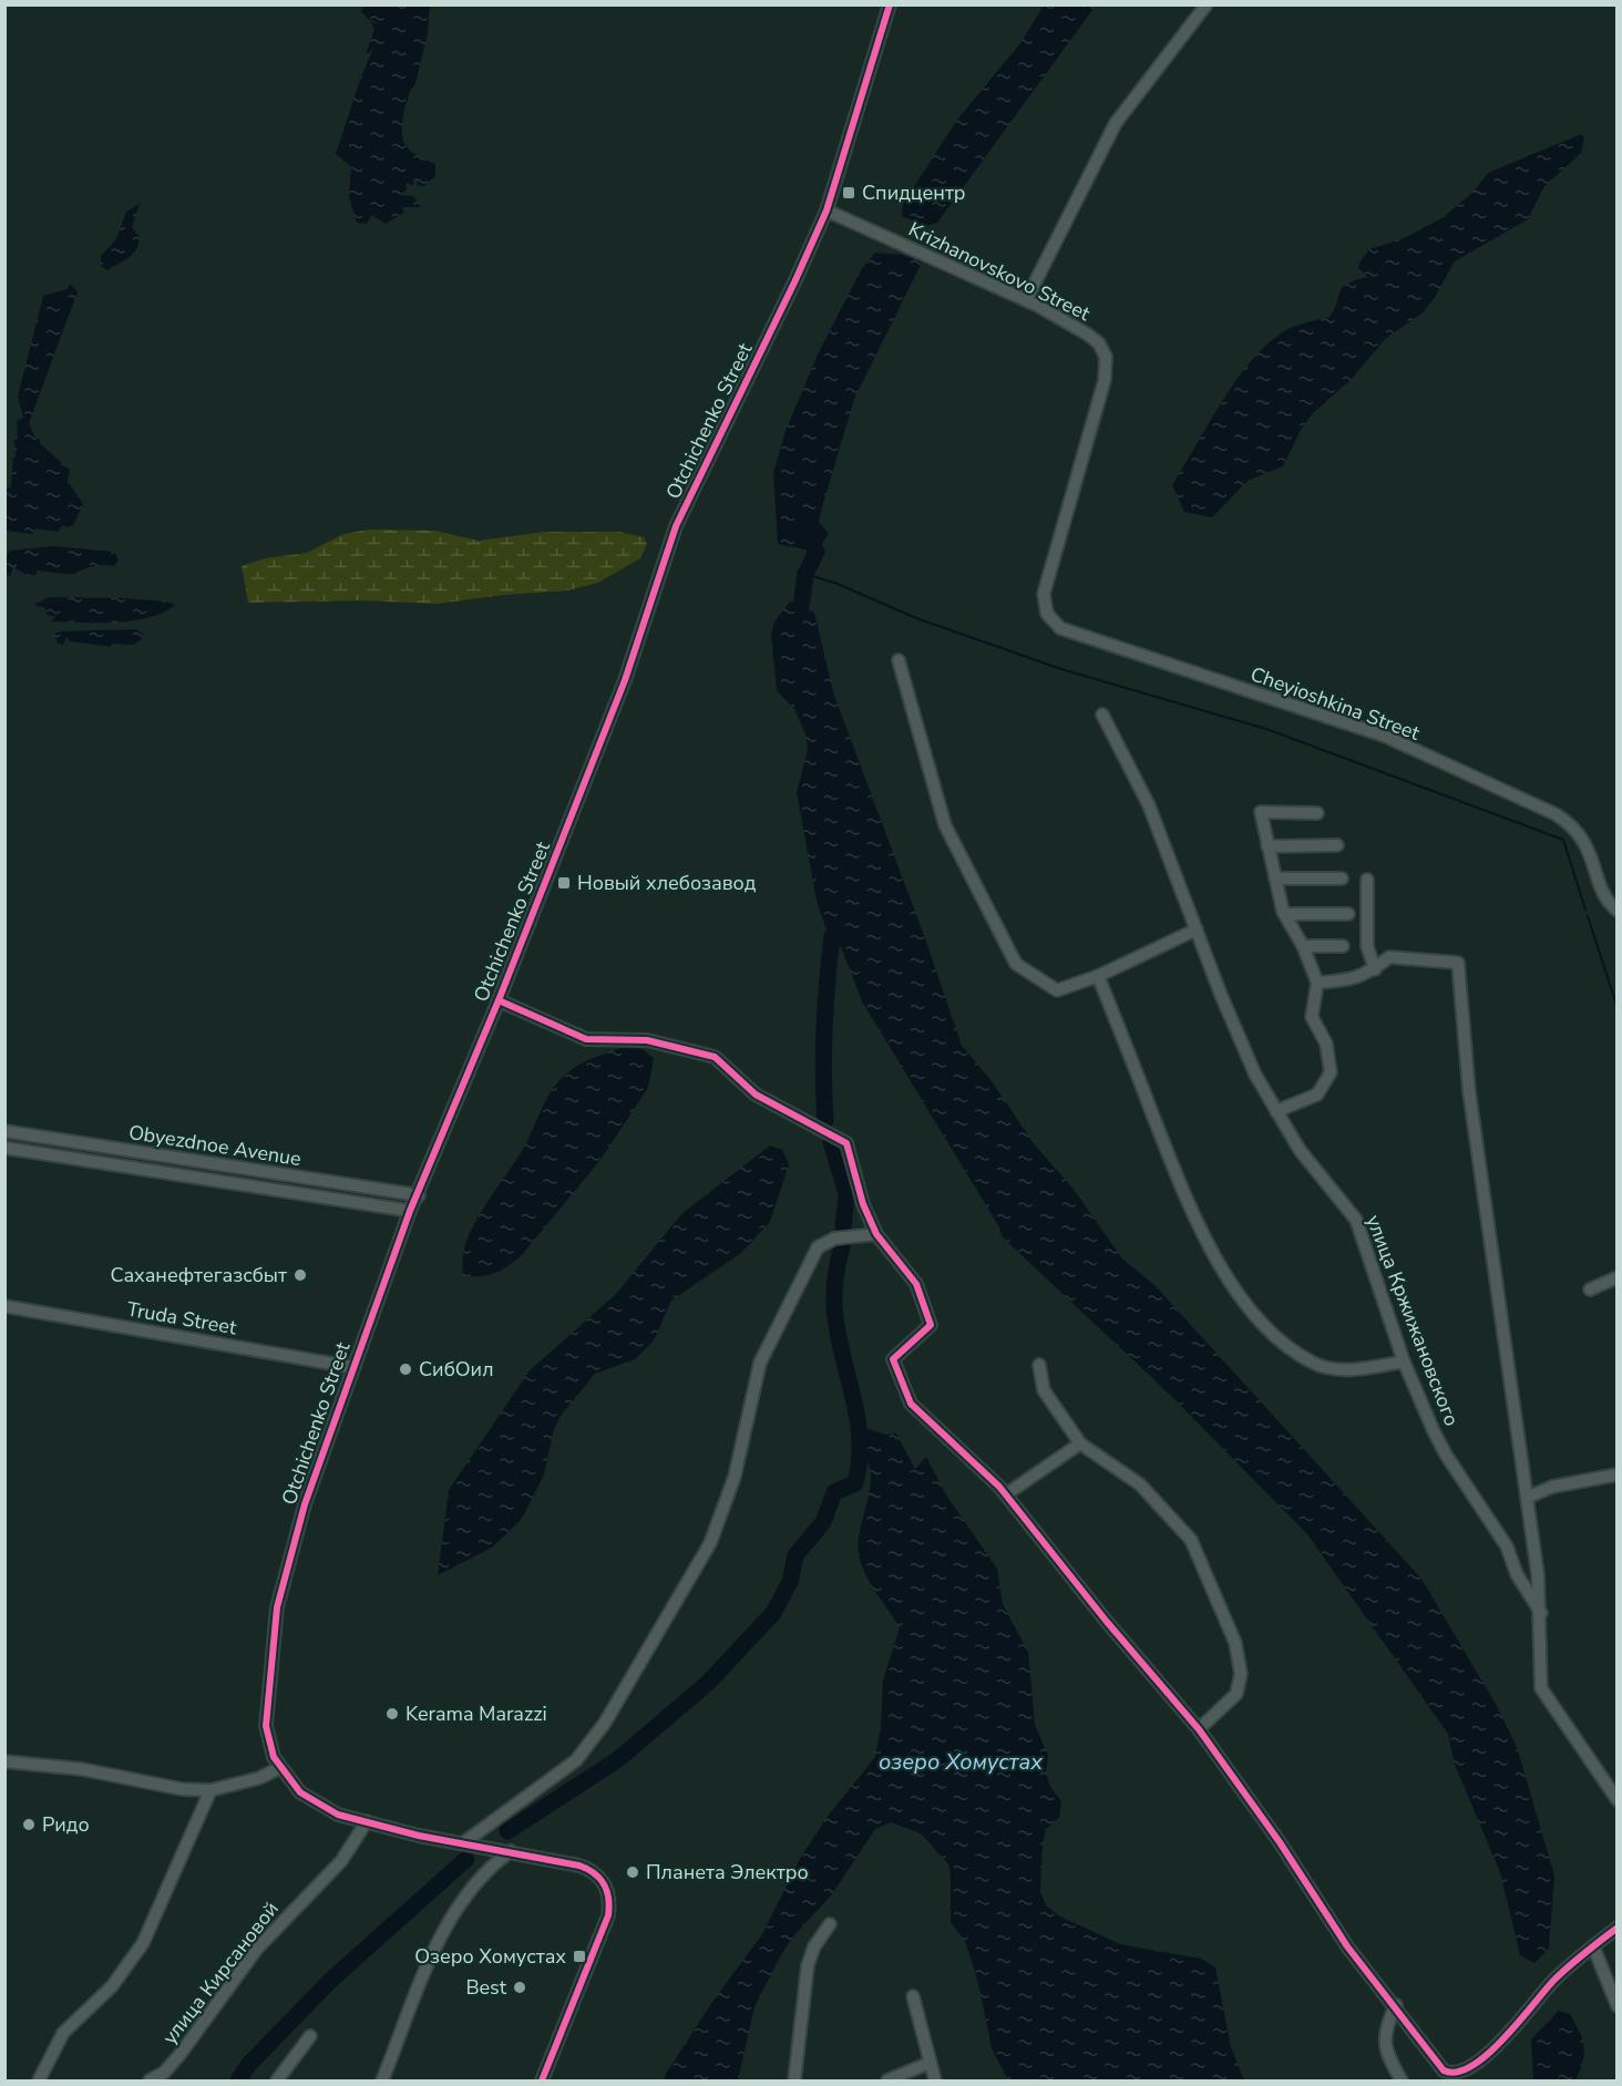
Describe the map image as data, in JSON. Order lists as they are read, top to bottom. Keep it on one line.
{"streets":{"street":["Krizhanovskovo Street","Otchichenko Street","Cheyioshkina Street","Obyezdnoe Avenue","Truda Street","улица Кржижановского","улица Кирсановой"]},"crossings":[["Krizhanovskovo Street","Otchichenko Street"],["Krizhanovskovo Street","Cheyioshkina Street"],["Otchichenko Street","Obyezdnoe Avenue"],["Otchichenko Street","Truda Street"],["Otchichenko Street","улица Кирсановой"]],"water":["озеро Хомустах"],"places":{"transit":["Спидцентр","Новый хлебозавод","Озеро Хомустах"],"other":["Саханефтегазсбыт","СибОил","Kerama Marazzi","Ридо","Планета Электро","Best"]}}
